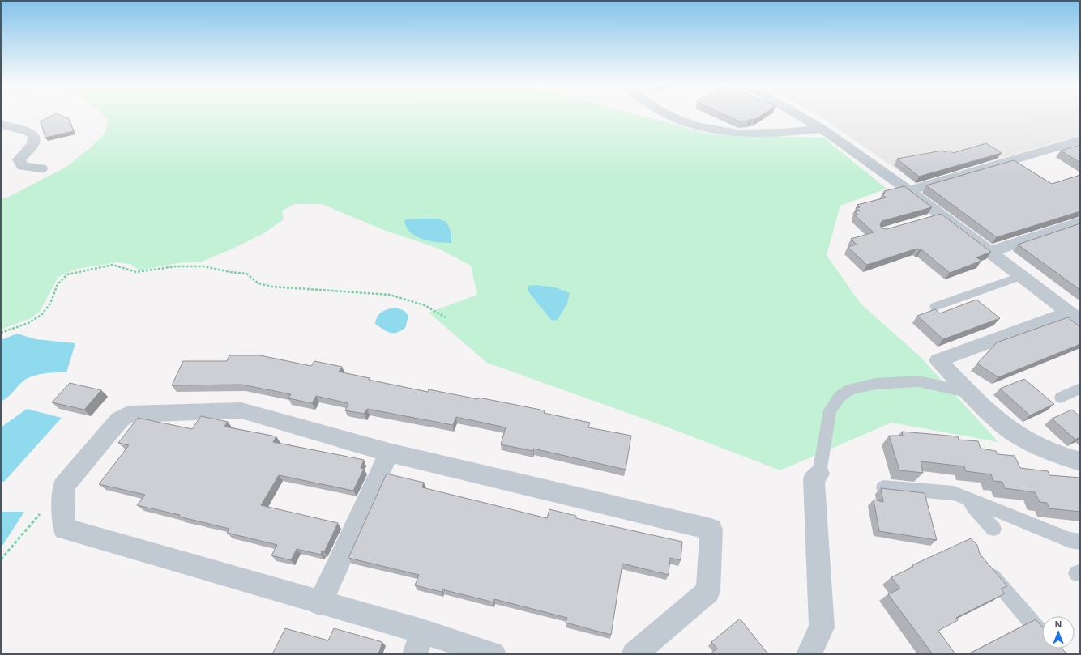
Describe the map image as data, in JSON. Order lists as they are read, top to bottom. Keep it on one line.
{"north":"top"}
